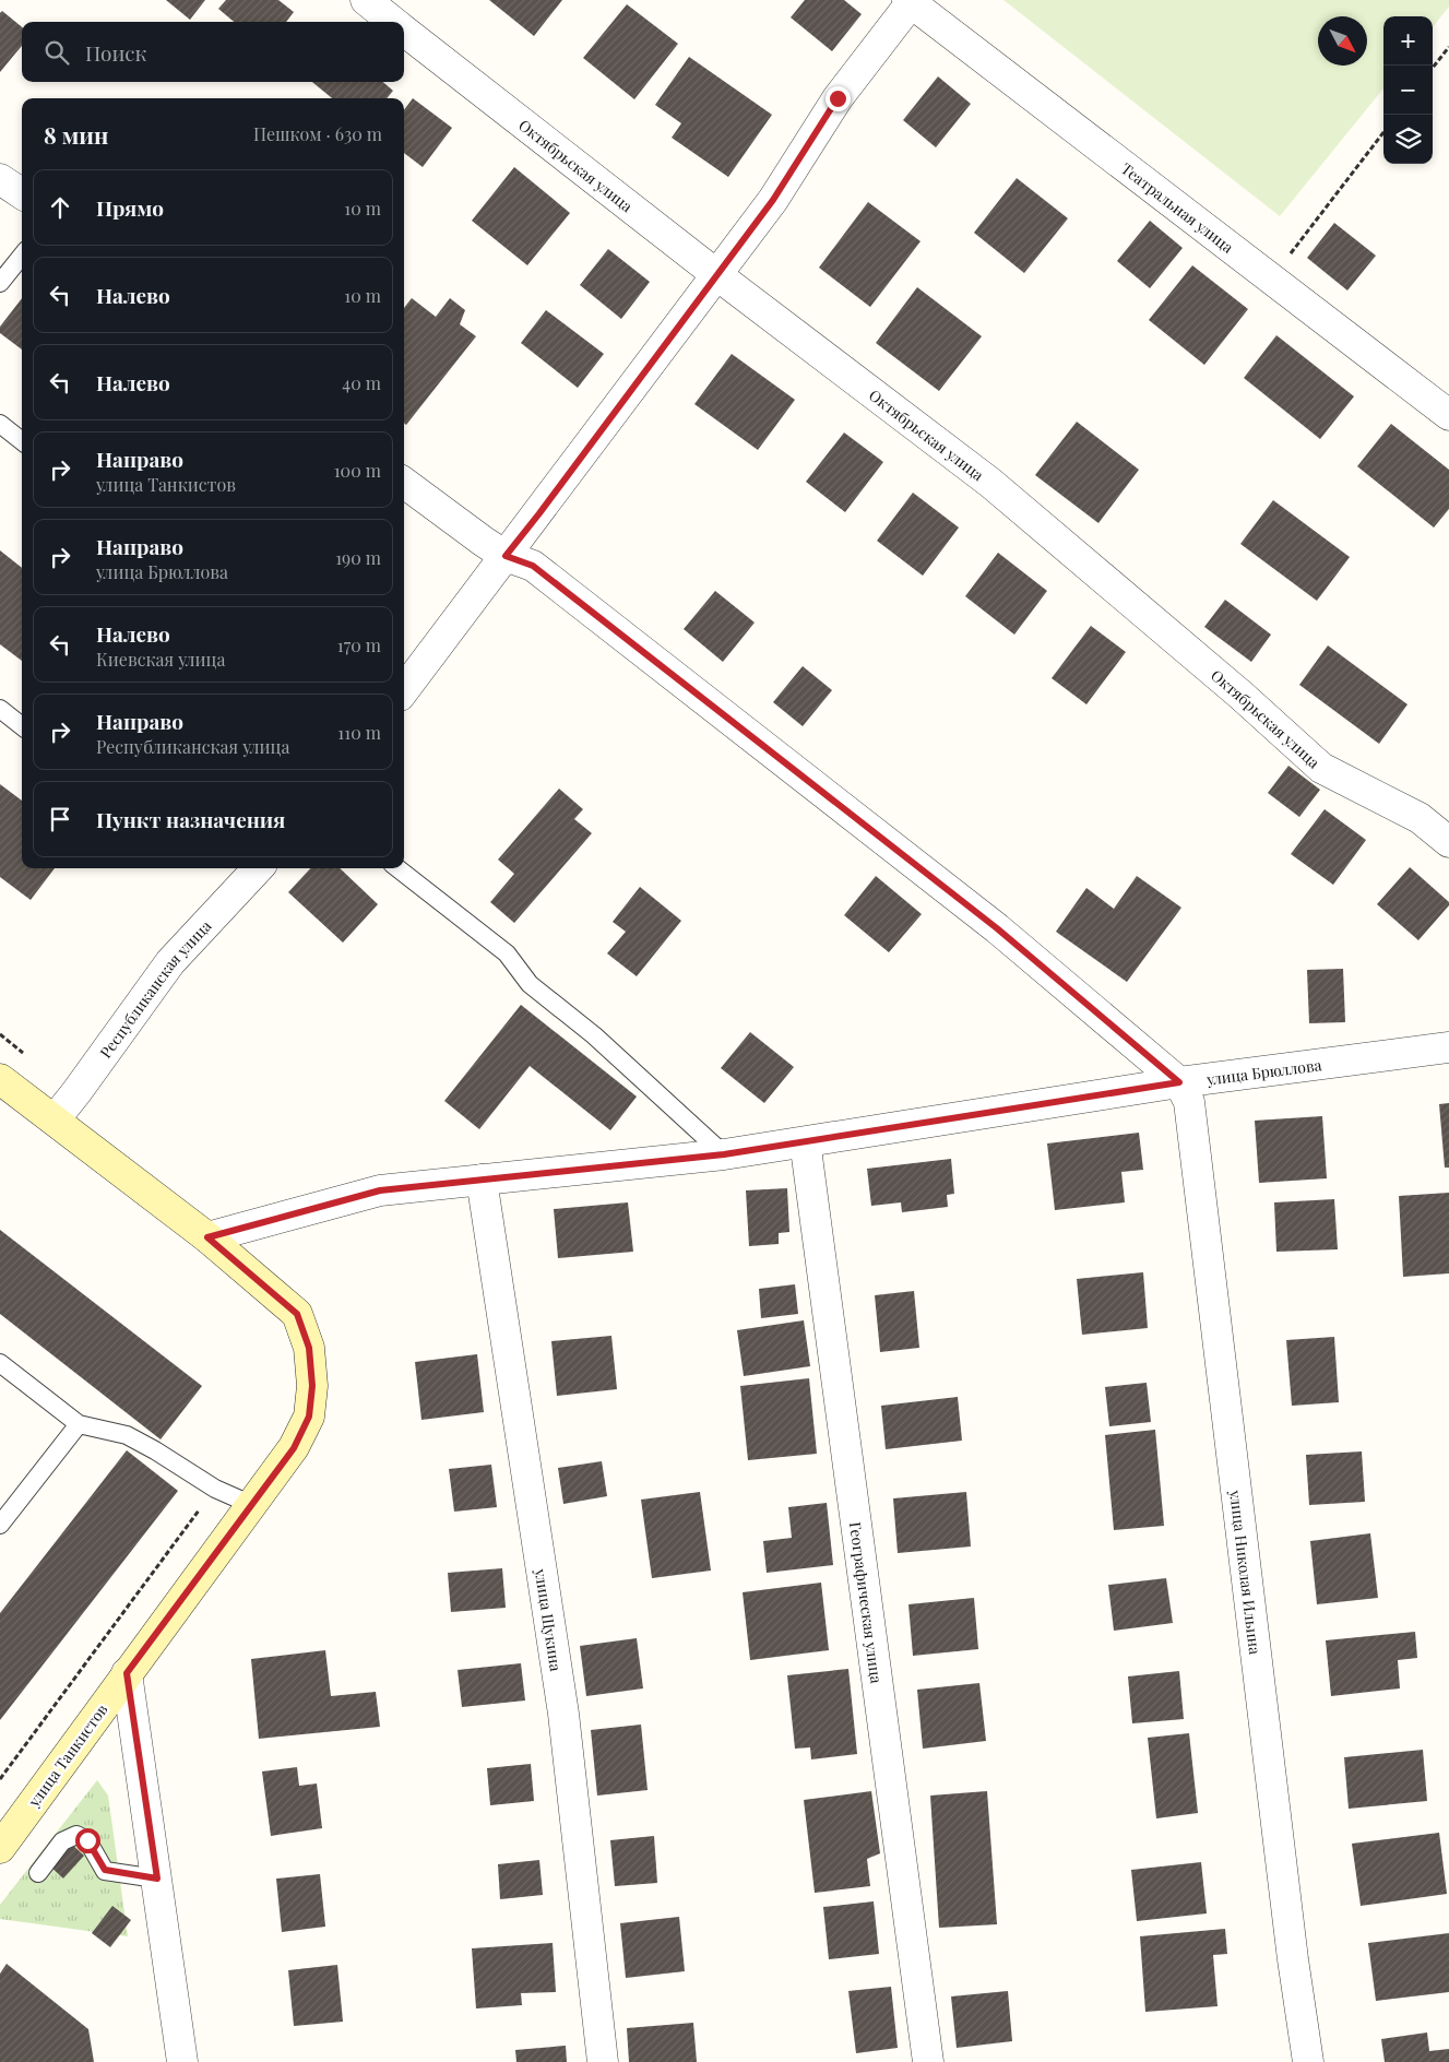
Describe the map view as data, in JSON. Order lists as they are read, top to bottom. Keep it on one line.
{"streets":{"main road":["улица Танкистов"],"street":["Октябрьская улица","Театральная улица","Республиканская улица","улица Брюллова","улица Николая Ильина","Географическая улица","улица Щукина"]},"crossings":[["Республиканская улица","улица Танкистов"],["улица Брюллова","улица Николая Ильина"],["улица Брюллова","Географическая улица"],["улица Брюллова","улица Щукина"],["улица Брюллова","улица Танкистов"]],"north":"bottom right","page":{"map_buttons":["+","−"],"search":"Поиск","heading":["8 мин","Пешком · 630 m"],"list":[["Прямо","10 m"],["Налево","10 m"],["Налево","40 m"],["Направо","улица Танкистов","100 m"],["Направо","улица Брюллова","190 m"],["Налево","Киевская улица","170 m"],["Направо","Республиканская улица","110 m"],"Пункт назначения"]}}
